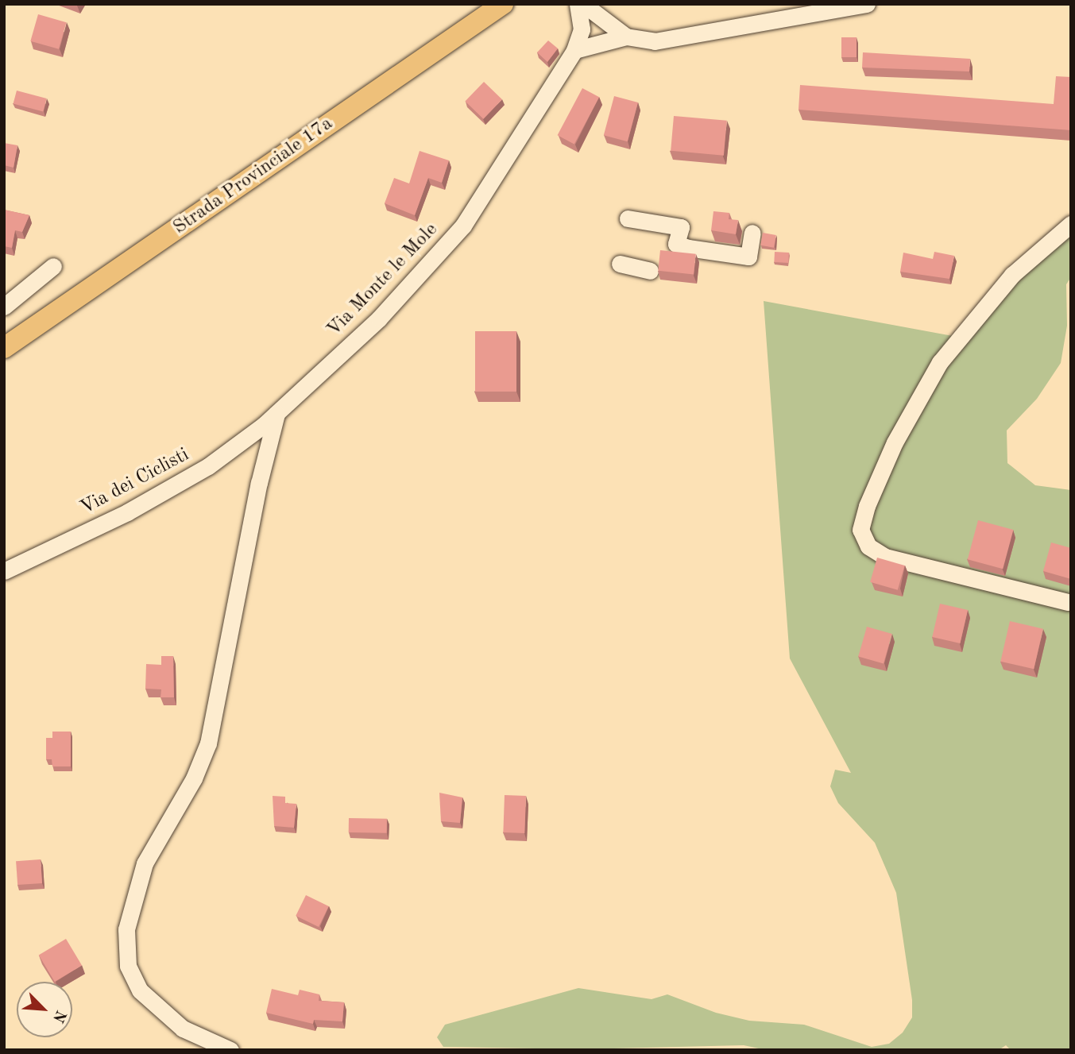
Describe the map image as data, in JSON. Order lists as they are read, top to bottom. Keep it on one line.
{"streets":{"main road":["Strada Provinciale 17a"],"street":["Via Monte le Mole","Via dei Ciclisti"]},"crossings":[["Via Monte le Mole","Via dei Ciclisti"]],"north":"bottom right"}
